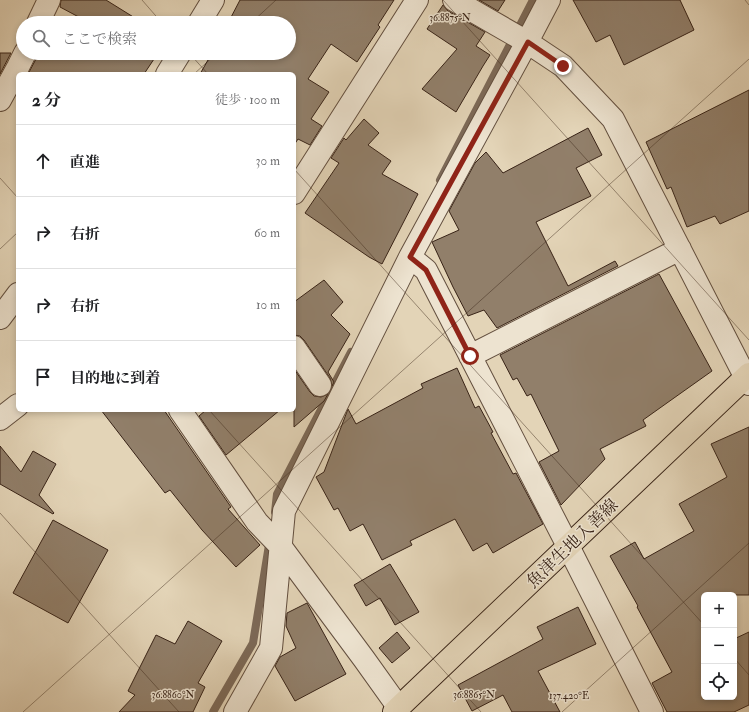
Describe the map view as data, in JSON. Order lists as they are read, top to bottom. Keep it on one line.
{"streets":{"main road":["魚津生地入善線"]},"page":{"search":"ここで検索","heading":["2 分","徒歩 · 100 m"],"list":[["直進","30 m"],["右折","60 m"],["右折","10 m"],"目的地に到着"],"map_buttons":["+","−"]},"coordinates":["36.8875°N","36.8860°N","36.8865°N","137.420°E"]}
